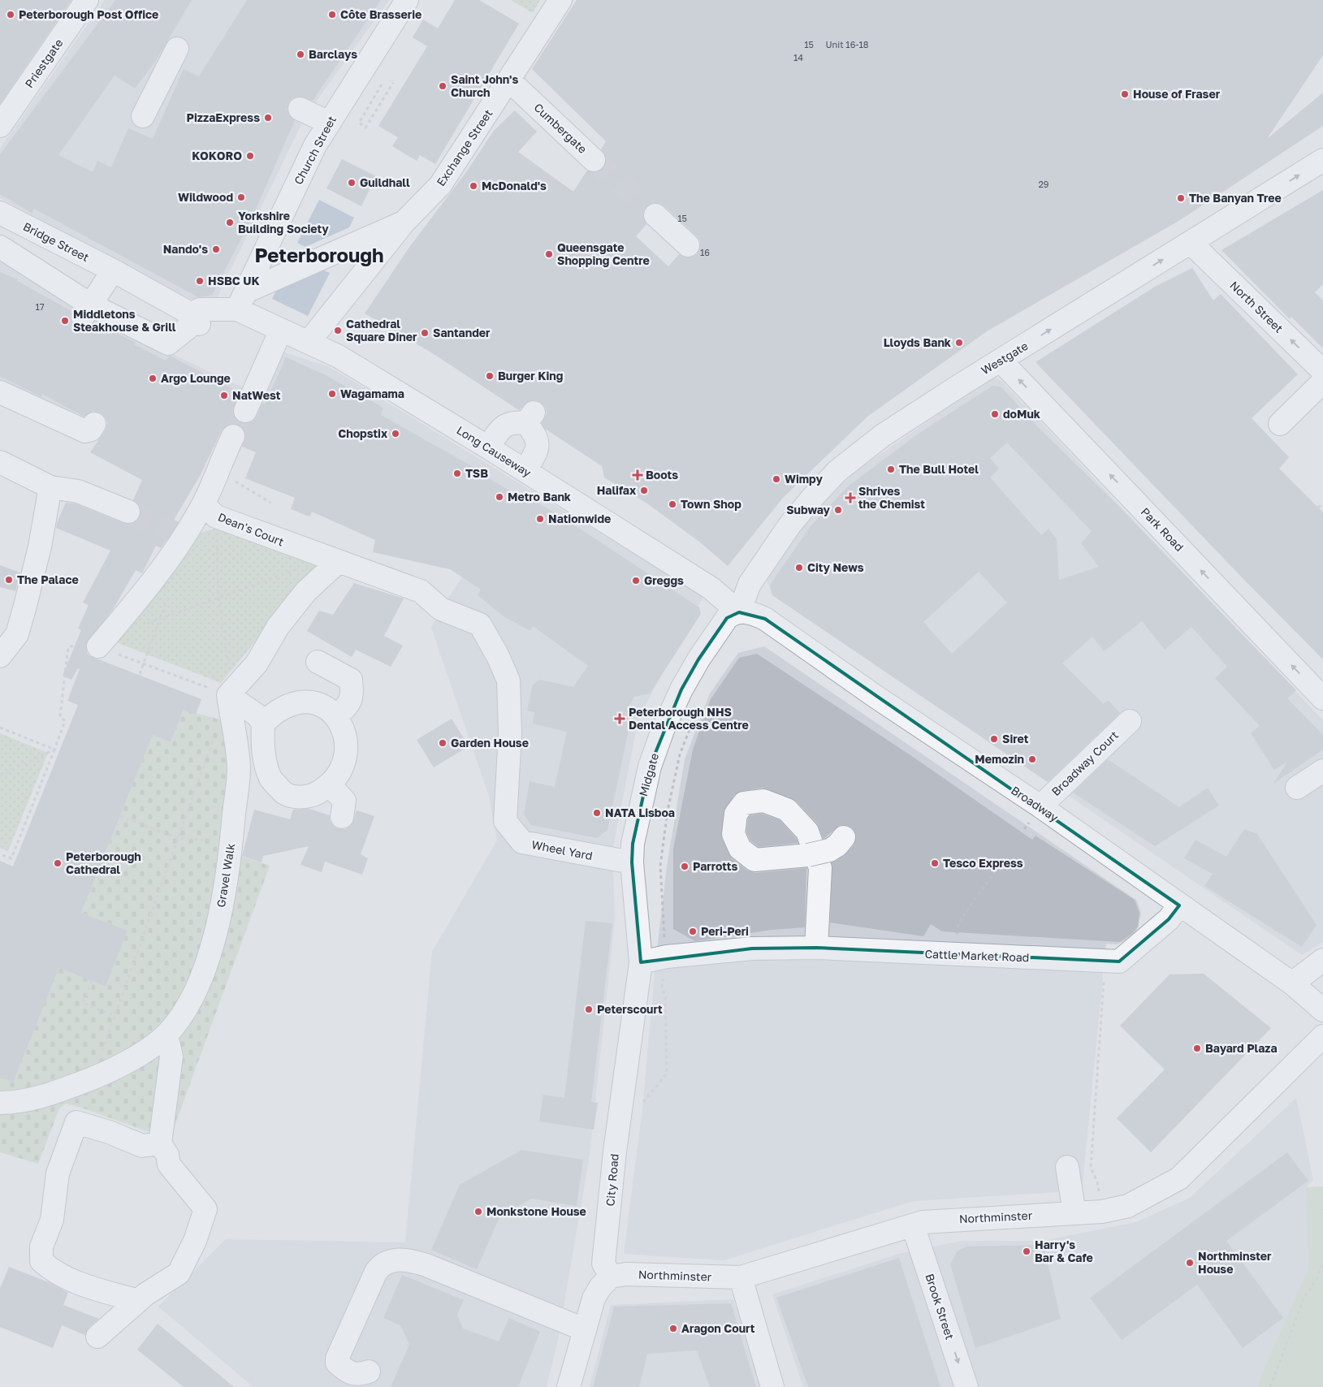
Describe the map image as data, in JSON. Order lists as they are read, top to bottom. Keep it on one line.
{"streets":{"street":["Priestgate","Cumbergate","Exchange Street","Church Street","Bridge Street","North Street","Westgate","Long Causeway","Dean's Court","Park Road","Broadway Court","Midgate","Broadway","Wheel Yard","Gravel Walk","Cattle Market Road","City Road","Northminster","Brook Street"]},"crossings":[["Cumbergate","Exchange Street"],["Exchange Street","Long Causeway"],["Church Street","Long Causeway"],["North Street","Westgate"],["Westgate","Long Causeway"],["Westgate","Park Road"],["Westgate","Midgate"],["Westgate","Broadway"],["Long Causeway","Midgate"],["Long Causeway","Broadway"],["Dean's Court","Wheel Yard"],["Broadway Court","Broadway"],["Midgate","Broadway"],["Midgate","Wheel Yard"],["Midgate","Cattle Market Road"],["Midgate","City Road"],["Broadway","Cattle Market Road"],["Cattle Market Road","City Road"],["City Road","Northminster"],["Northminster","Brook Street"]],"one_way":["North Street","Westgate","Park Road"],"districts":["Peterborough"],"places":{"other":["Peterborough Post Office","Côte Brasserie","Barclays","Saint John's Church","House of Fraser","PizzaExpress","KOKORO","Guildhall","McDonald's","Wildwood","The Banyan Tree","Yorkshire Building Society","Nando's","Queensgate Shopping Centre","HSBC UK","Middletons Steakhouse & Grill","Cathedral Square Diner","Santander","Lloyds Bank","Burger King","Argo Lounge","Wagamama","NatWest","doMuk","Chopstix","The Bull Hotel","TSB","Wimpy","Halifax","Metro Bank","Town Shop","Subway","Nationwide","City News","The Palace","Greggs","Siret","Garden House","Memozin","NATA Lisboa","Peterborough Cathedral","Tesco Express","Parrotts","Peri-Peri","Peterscourt","Bayard Plaza","Monkstone House","Harry's Bar & Cafe","Northminster House","Aragon Court"],"health":["Boots","Shrives the Chemist","Peterborough NHS Dental Access Centre"]},"house_numbers":["15","Unit 16-18","14","29","15","16","17"]}
